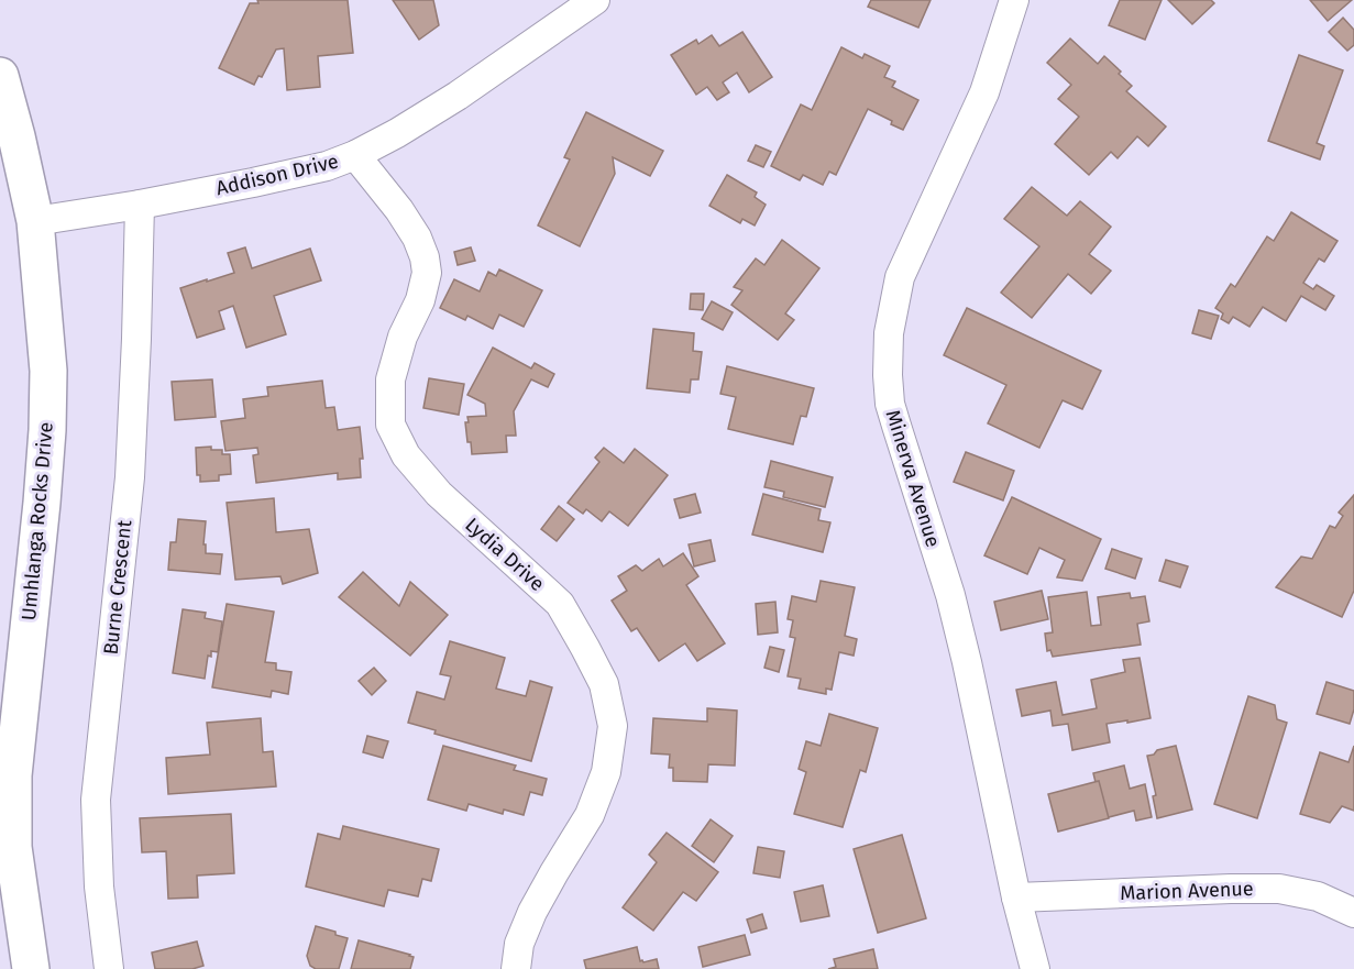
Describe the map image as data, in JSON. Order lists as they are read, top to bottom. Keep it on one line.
{"streets":{"main road":["Umhlanga Rocks Drive"],"street":["Addison Drive","Minerva Avenue","Lydia Drive","Burne Crescent","Marion Avenue"]},"crossings":[["Addison Drive","Umhlanga Rocks Drive"],["Addison Drive","Lydia Drive"],["Addison Drive","Burne Crescent"],["Minerva Avenue","Marion Avenue"]]}
